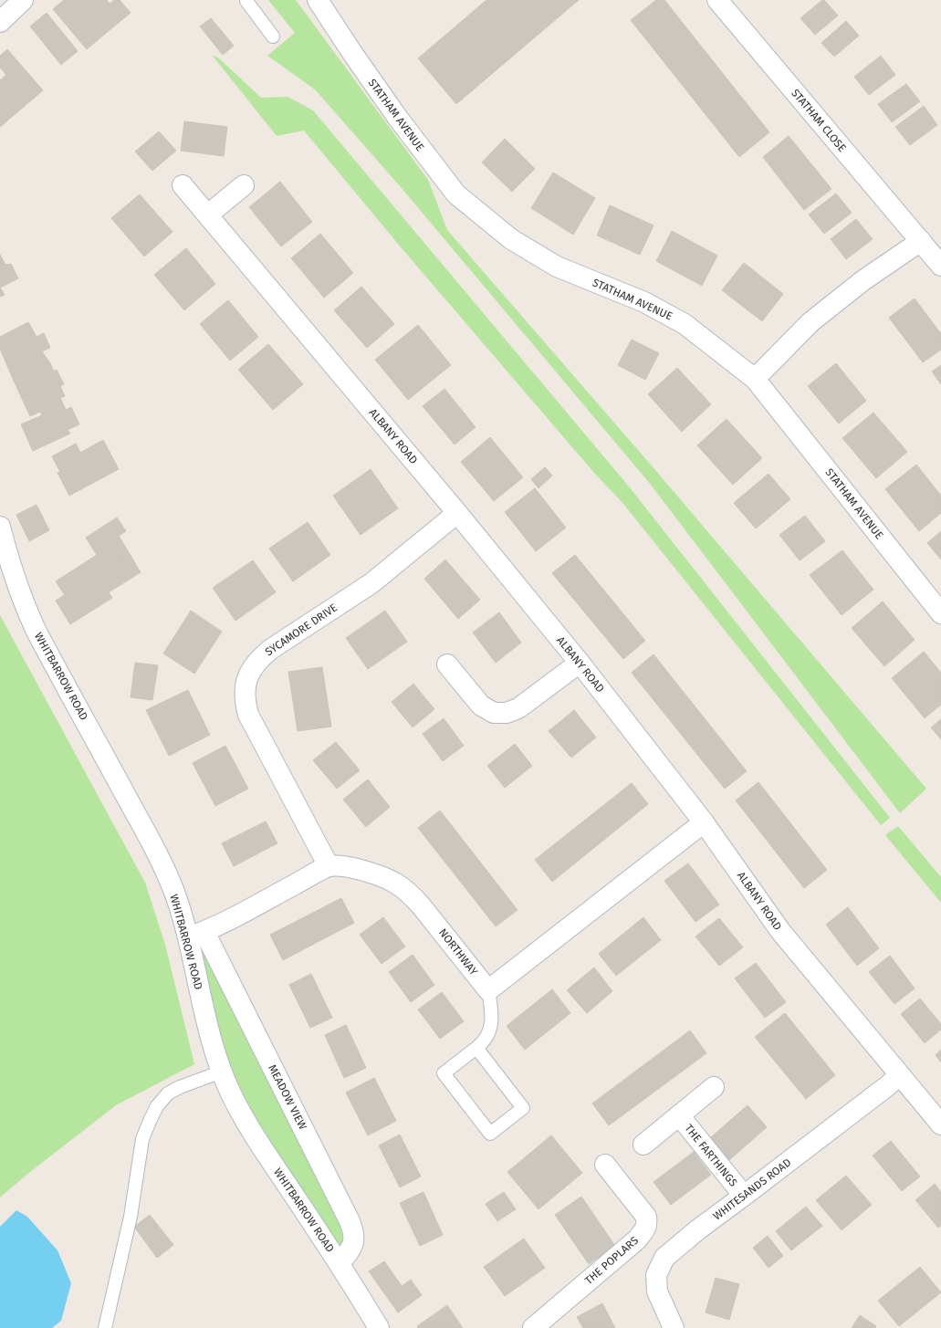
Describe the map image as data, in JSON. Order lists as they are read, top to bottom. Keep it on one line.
{"streets":{"street":["STATHAM AVENUE","STATHAM CLOSE","ALBANY ROAD","SYCAMORE DRIVE","WHITBARROW ROAD","NORTHWAY","MEADOW VIEW","THE FARTHINGS","WHITESANDS ROAD","THE POPLARS"]},"crossings":[["ALBANY ROAD","SYCAMORE DRIVE"],["ALBANY ROAD","WHITESANDS ROAD"],["SYCAMORE DRIVE","NORTHWAY"],["WHITBARROW ROAD","MEADOW VIEW"],["THE FARTHINGS","WHITESANDS ROAD"]]}
